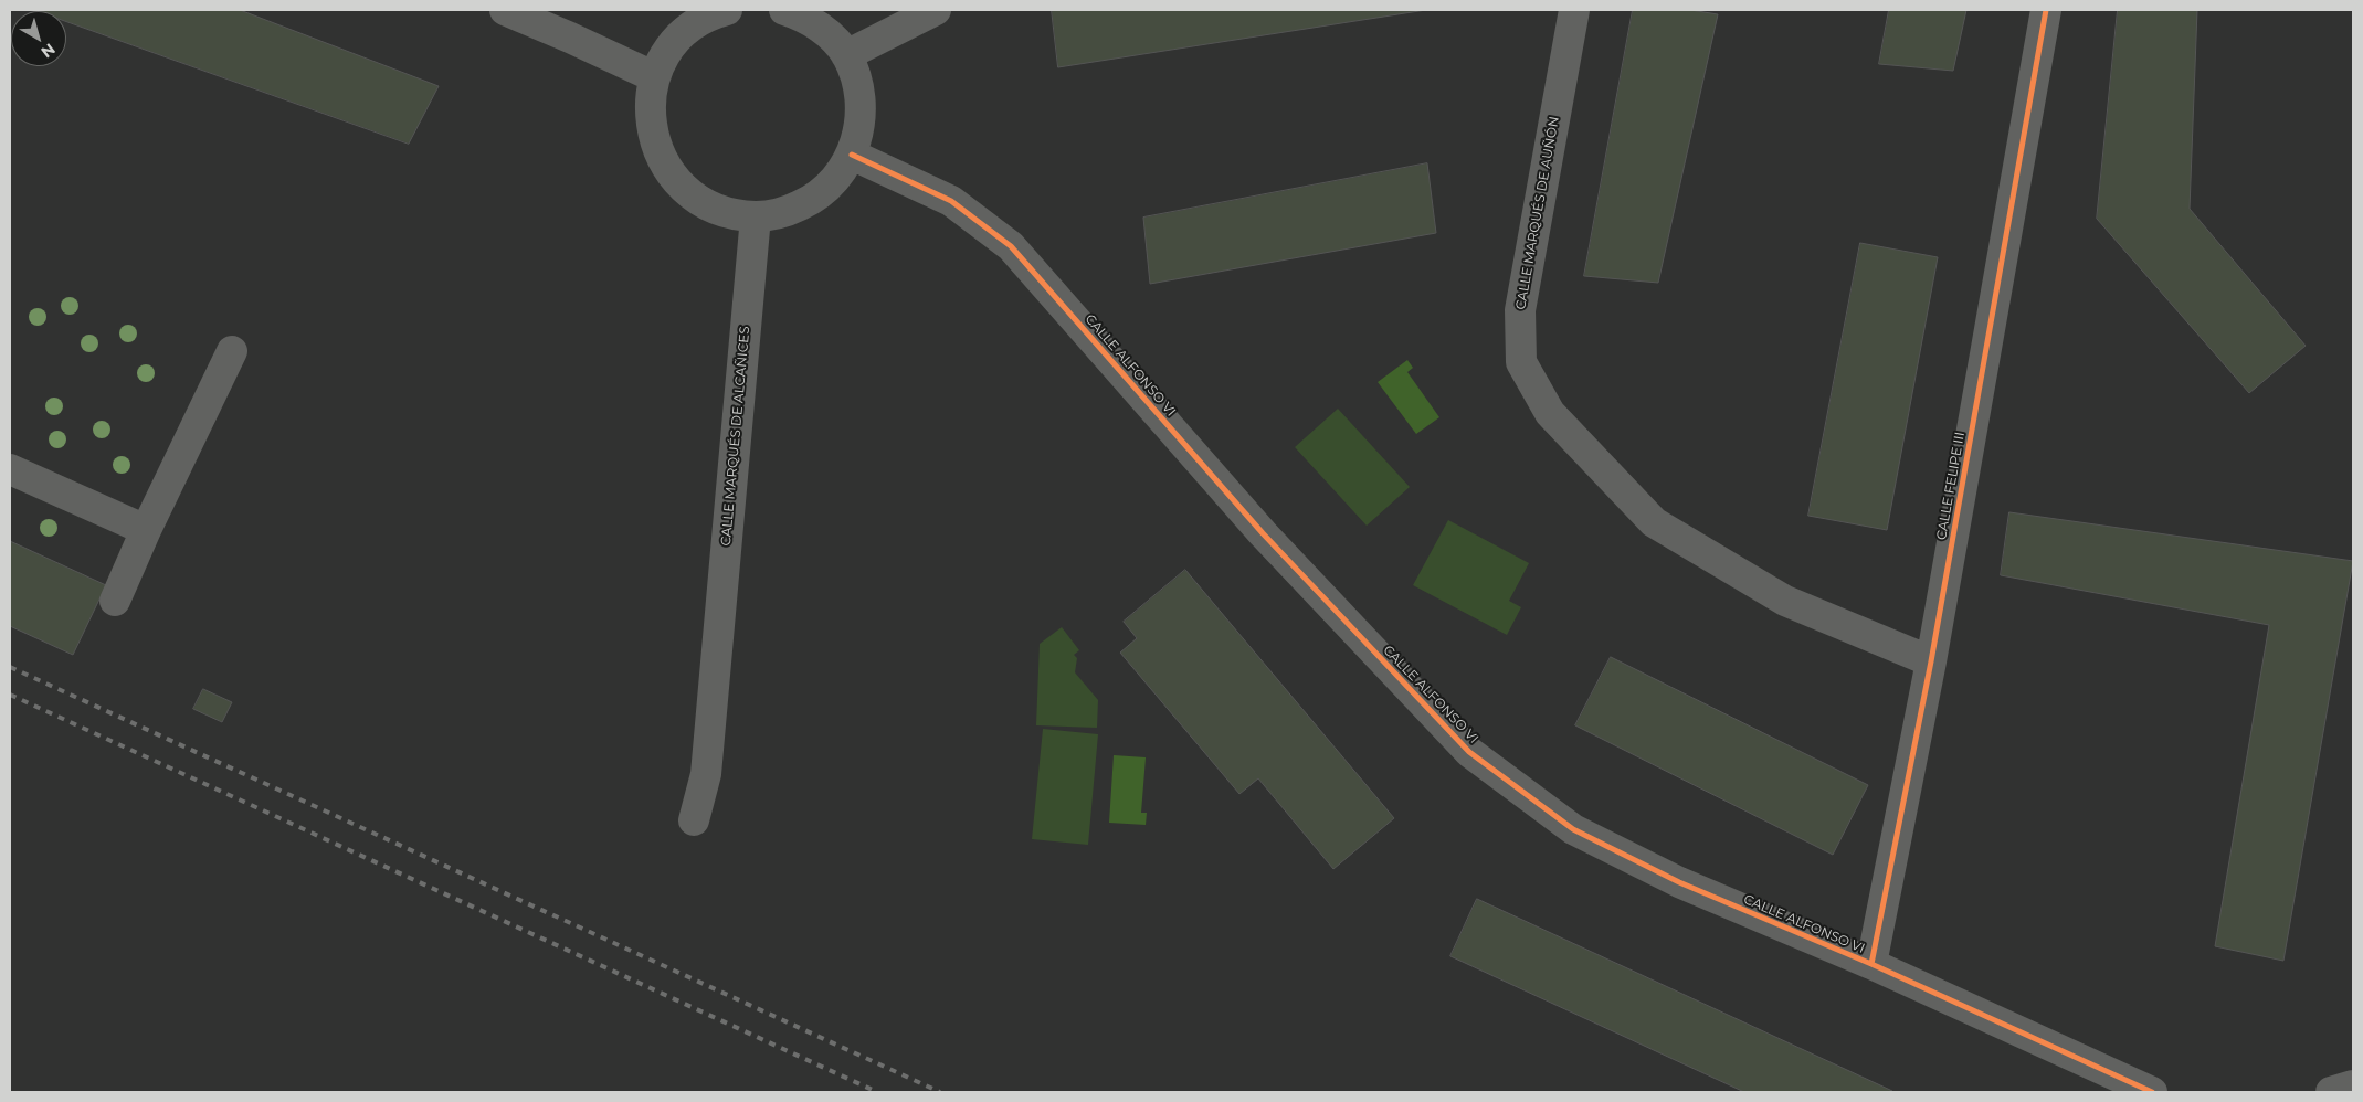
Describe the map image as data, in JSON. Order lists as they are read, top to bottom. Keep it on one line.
{"streets":{"street":["CALLE MARQUÉS DE AUÑÓN","CALLE ALFONSO VI","CALLE MARQUÉS DE ALCAÑICES","CALLE FELIPE III"]},"crossings":[["CALLE MARQUÉS DE AUÑÓN","CALLE FELIPE III"],["CALLE ALFONSO VI","CALLE FELIPE III"]],"north":"bottom right"}
